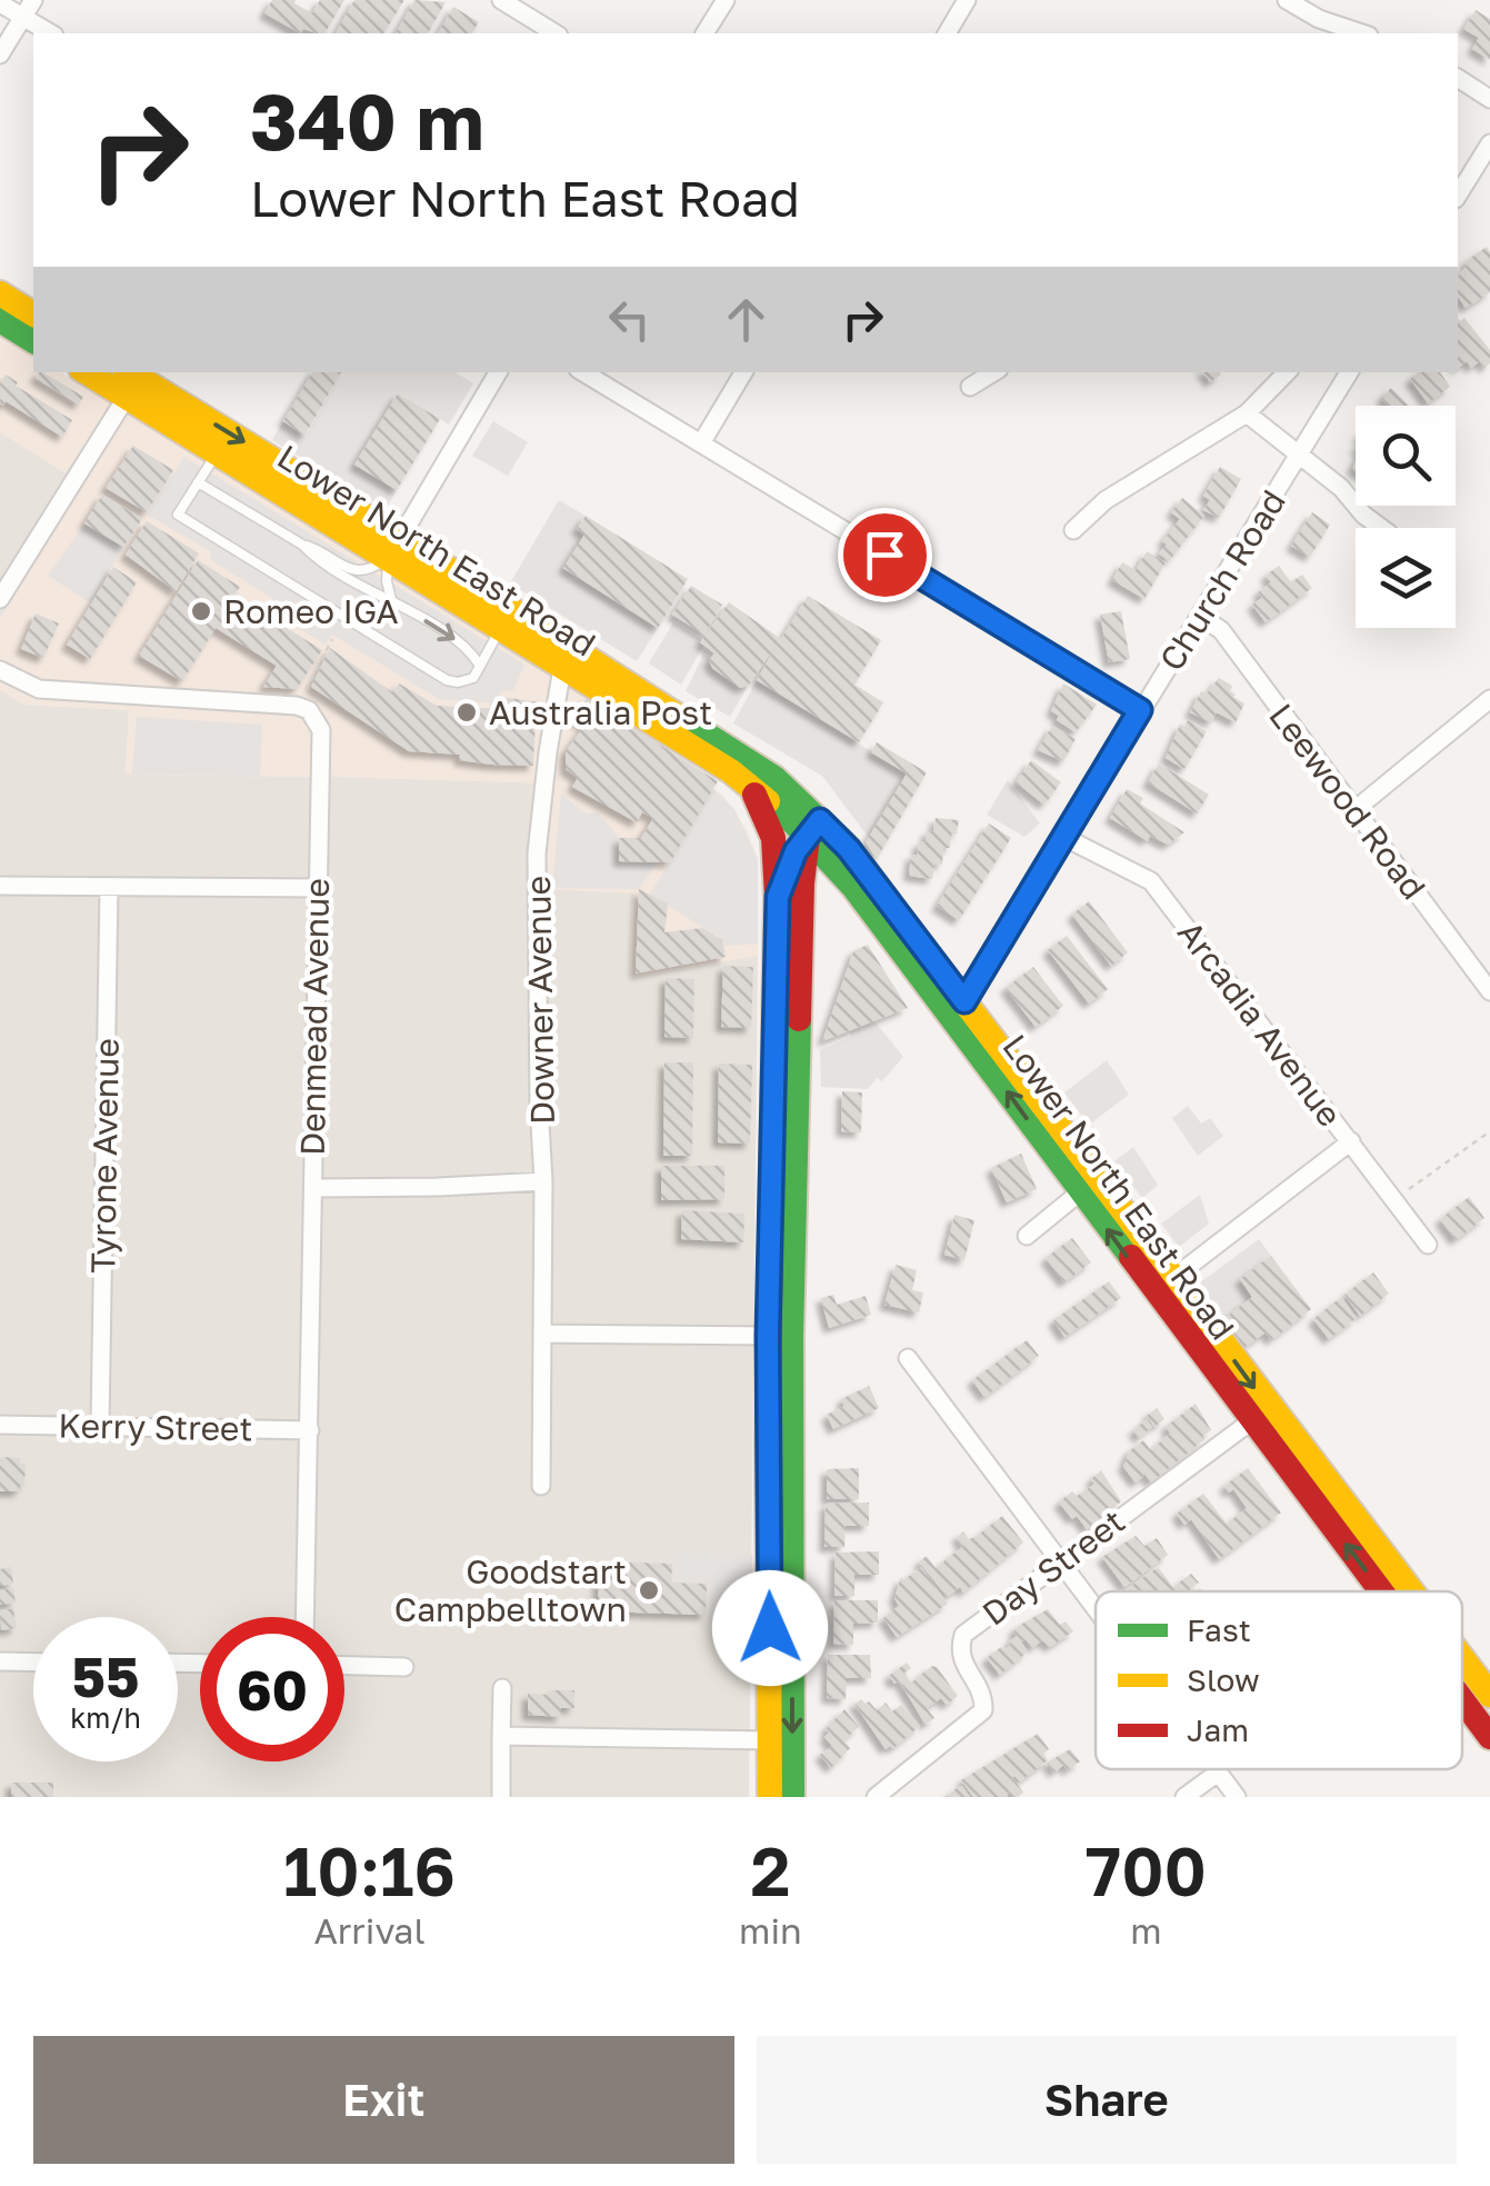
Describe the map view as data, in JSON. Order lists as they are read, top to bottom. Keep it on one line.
{"streets":{"main road":["Lower North East Road"],"street":["Church Road","Leewood Road","Downer Avenue","Denmead Avenue","Arcadia Avenue","Tyrone Avenue","Kerry Street","Day Street"]},"crossings":[["Lower North East Road","Church Road"],["Lower North East Road","Downer Avenue"],["Lower North East Road","Day Street"],["Church Road","Leewood Road"],["Church Road","Arcadia Avenue"],["Denmead Avenue","Kerry Street"],["Tyrone Avenue","Kerry Street"]],"places":["Romeo IGA","Australia Post","Goodstart Campbelltown"],"legend":["Fast","Slow","Jam"],"page":{"turn":["340 m","Lower North East Road"],"speed":"55 km/h","limit":"60","eta":["10:16","Arrival","2","min","700","m"],"buttons":["Exit","Share"]}}
